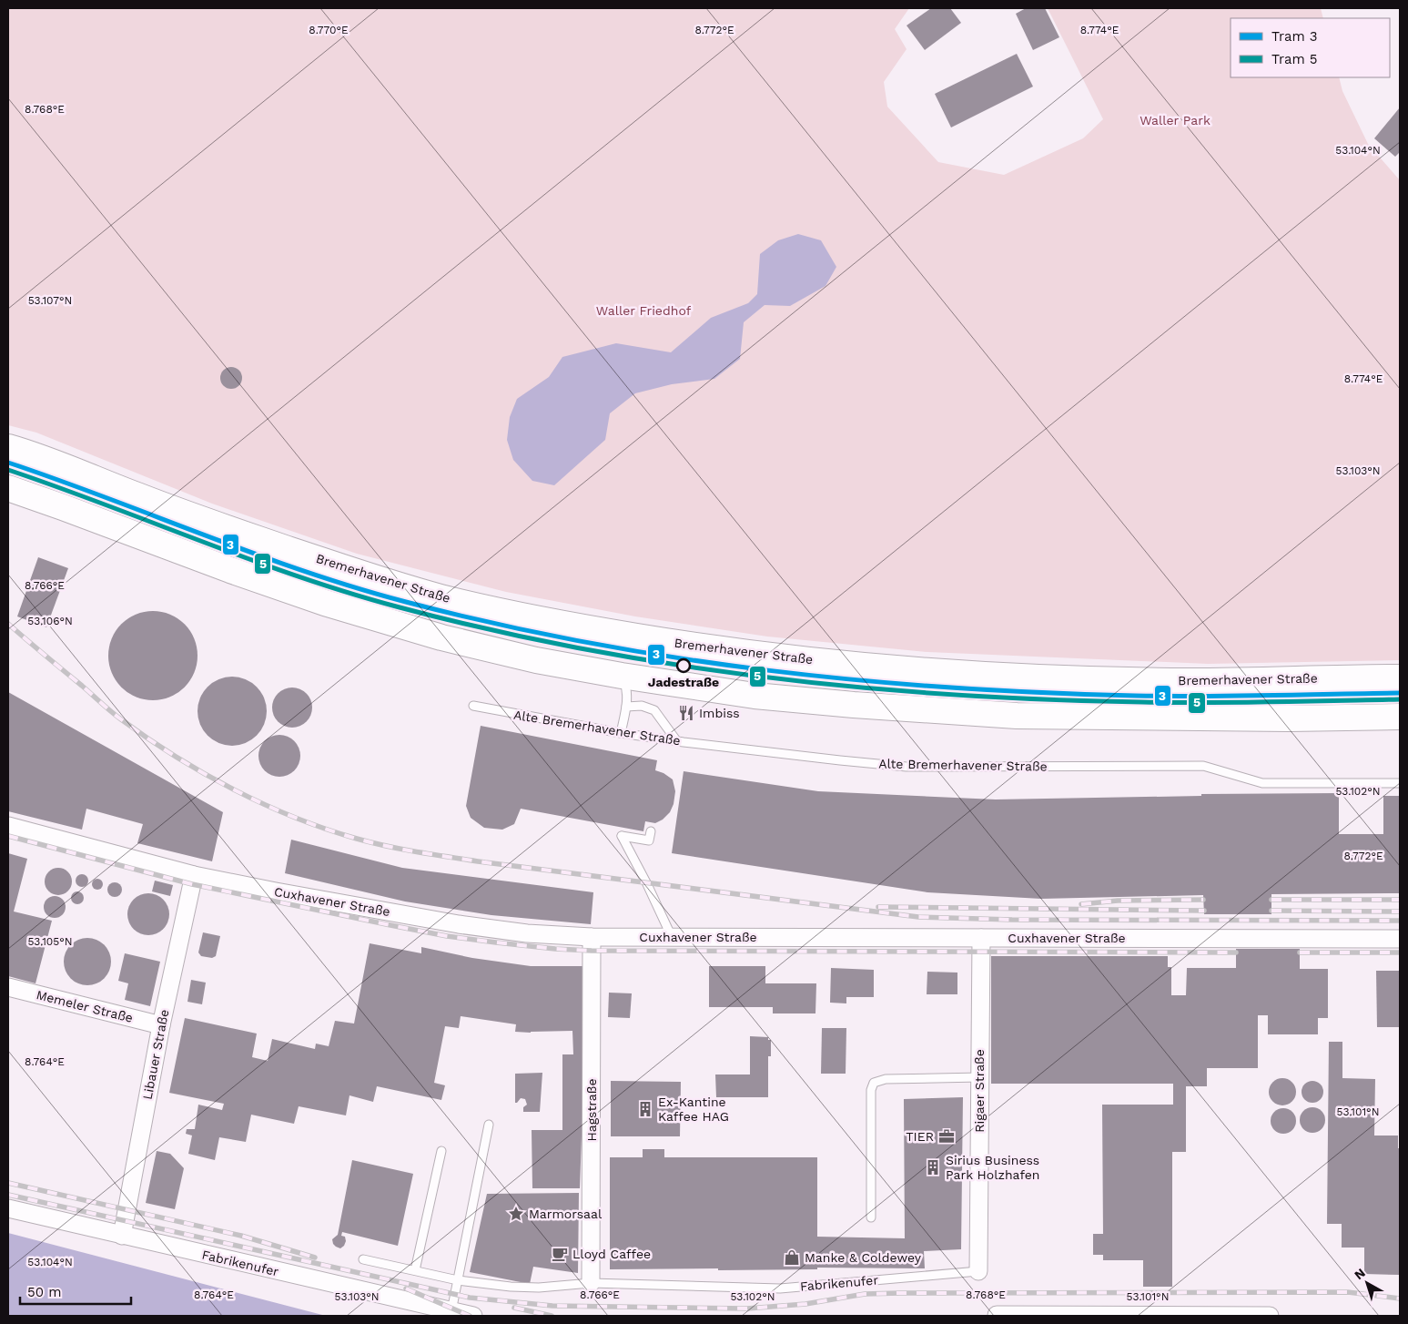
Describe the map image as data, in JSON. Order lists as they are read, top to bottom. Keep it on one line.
{"streets":{"main road":["Bremerhavener Straße"],"street":["Cuxhavener Straße","Memeler Straße","Libauer Straße","Rigaer Straße","Hagstraße","Fabrikenufer"],"lane":["Alte Bremerhavener Straße"]},"crossings":[["Cuxhavener Straße","Libauer Straße"],["Cuxhavener Straße","Rigaer Straße"],["Cuxhavener Straße","Hagstraße"],["Memeler Straße","Libauer Straße"],["Libauer Straße","Fabrikenufer"],["Rigaer Straße","Fabrikenufer"],["Hagstraße","Fabrikenufer"]],"parks":["Waller Park","Waller Friedhof"],"places":{"other":["Jadestraße"],"restaurant":["Imbiss"],"building":["Ex-Kantine Kaffee HAG","Sirius Business Park Holzhafen"],"office":["TIER"],"place":["Marmorsaal"],"cafe":["Lloyd Caffee"],"shop":["Manke & Coldewey"]},"lines":["tram line 3","tram line 5"],"legend":["Tram 3","Tram 5"],"scale_bar":"50 m","north":"top left","coordinates":["8.770°E","8.772°E","8.774°E","8.768°E","53.104°N","53.107°N","53.103°N","8.766°E","53.106°N","53.102°N","53.105°N","8.764°E","53.101°N"]}
